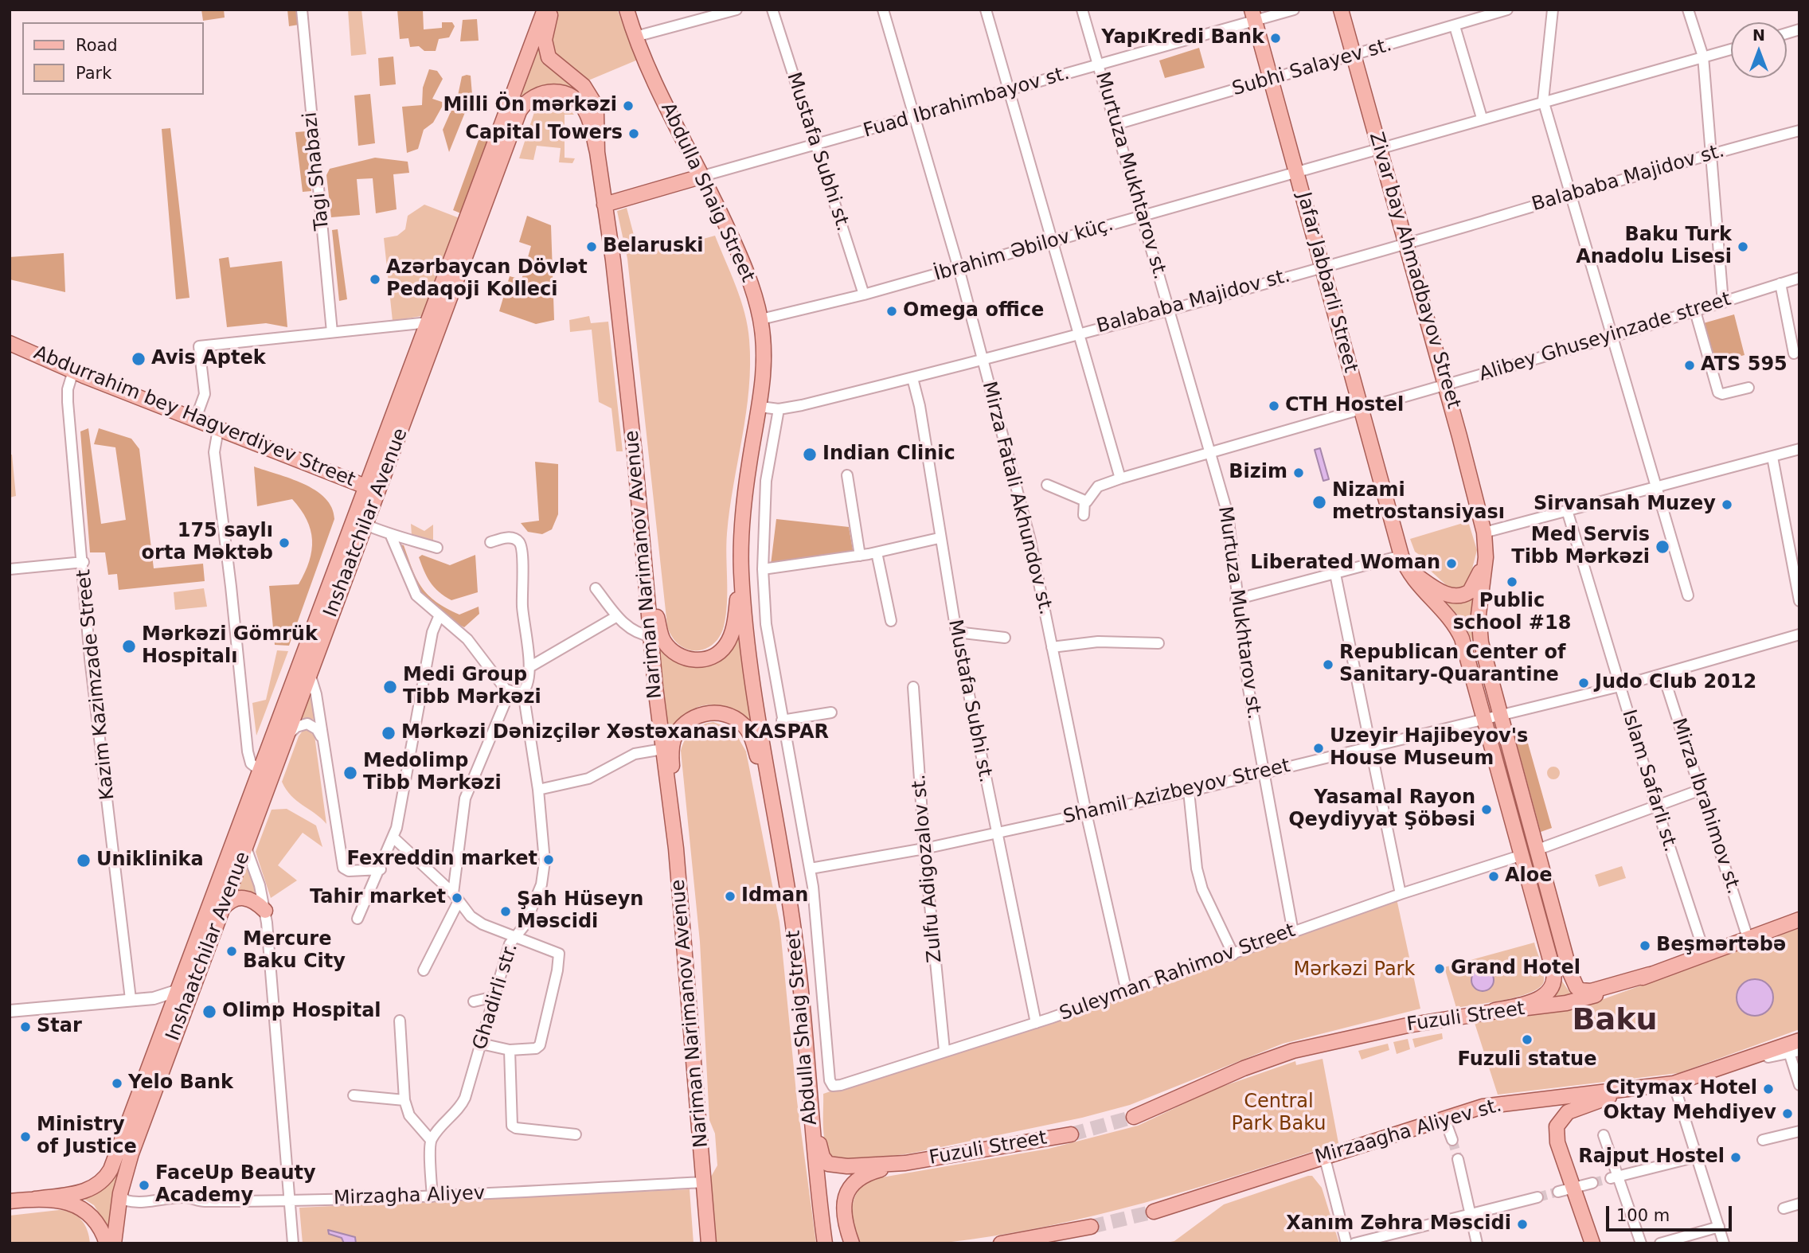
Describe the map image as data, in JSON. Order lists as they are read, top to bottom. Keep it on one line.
{"streets":{"main road":["Abdulla Shaig Street","Zivar bay Ahmadbayov Street","Jafar Jabbarli Street","Abdurrahim bey Hagverdiyev Street","Inshaatchilar Avenue","Nariman Narimanov Avenue","Fuzuli Street","Mirzaagha Aliyev st."],"street":["Subhi Salayev st.","Fuad Ibrahimbayov st.","Mustafa Subhi st.","Tagi Shabazi","Murtuza Mukhtarov st.","Balababa Majidov st.","İbrahim Əbilov küç.","Alibey Ghuseyinzade street","Mirza Fatali Akhundov st.","Kazim Kazimzade Street","Islam Safarli st.","Shamil Azizbeyov Street","Mirza Ibrahimov st.","Zulfu Adigozalov st.","Suleyman Rahimov Street","Ghadirli str.","Mirzagha Aliyev"]},"crossings":[["Subhi Salayev st.","Murtuza Mukhtarov st."],["Subhi Salayev st.","Zivar bay Ahmadbayov Street"],["Subhi Salayev st.","Jafar Jabbarli Street"],["Fuad Ibrahimbayov st.","Mustafa Subhi st."],["Fuad Ibrahimbayov st.","Murtuza Mukhtarov st."],["Fuad Ibrahimbayov st.","Abdulla Shaig Street"],["Fuad Ibrahimbayov st.","Jafar Jabbarli Street"],["Fuad Ibrahimbayov st.","Mirza Fatali Akhundov st."],["Mustafa Subhi st.","Balababa Majidov st."],["Mustafa Subhi st.","İbrahim Əbilov küç."],["Mustafa Subhi st.","Shamil Azizbeyov Street"],["Mustafa Subhi st.","Suleyman Rahimov Street"],["Murtuza Mukhtarov st.","Balababa Majidov st."],["Murtuza Mukhtarov st.","İbrahim Əbilov küç."],["Murtuza Mukhtarov st.","Alibey Ghuseyinzade street"],["Murtuza Mukhtarov st.","Shamil Azizbeyov Street"],["Murtuza Mukhtarov st.","Suleyman Rahimov Street"],["Balababa Majidov st.","Zivar bay Ahmadbayov Street"],["Balababa Majidov st.","Jafar Jabbarli Street"],["Balababa Majidov st.","Mirza Fatali Akhundov st."],["Abdulla Shaig Street","İbrahim Əbilov küç."],["İbrahim Əbilov küç.","Zivar bay Ahmadbayov Street"],["İbrahim Əbilov küç.","Jafar Jabbarli Street"],["İbrahim Əbilov küç.","Mirza Fatali Akhundov st."],["Zivar bay Ahmadbayov Street","Alibey Ghuseyinzade street"],["Jafar Jabbarli Street","Alibey Ghuseyinzade street"],["Jafar Jabbarli Street","Shamil Azizbeyov Street"],["Jafar Jabbarli Street","Suleyman Rahimov Street"],["Jafar Jabbarli Street","Fuzuli Street"],["Abdurrahim bey Hagverdiyev Street","Inshaatchilar Avenue"],["Abdurrahim bey Hagverdiyev Street","Kazim Kazimzade Street"],["Mirza Fatali Akhundov st.","Shamil Azizbeyov Street"],["Mirza Fatali Akhundov st.","Suleyman Rahimov Street"],["Inshaatchilar Avenue","Nariman Narimanov Avenue"],["Inshaatchilar Avenue","Mirzagha Aliyev"],["Nariman Narimanov Avenue","Mirzagha Aliyev"],["Islam Safarli st.","Shamil Azizbeyov Street"],["Islam Safarli st.","Fuzuli Street"],["Shamil Azizbeyov Street","Mirza Ibrahimov st."],["Shamil Azizbeyov Street","Zulfu Adigozalov st."],["Shamil Azizbeyov Street","Suleyman Rahimov Street"],["Mirza Ibrahimov st.","Fuzuli Street"],["Zulfu Adigozalov st.","Suleyman Rahimov Street"]],"districts":["Baku"],"parks":["Mərkəzi Park","Central Park Baku"],"places":["YapıKredi Bank","Milli Ön mərkəzi","Capital Towers","Belaruski","Baku Turk Anadolu Lisesi","Azərbaycan Dövlət Pedaqoji Kolleci","Omega office","Avis Aptek","ATS 595","CTH Hostel","Indian Clinic","Bizim","Nizami metrostansiyası","Sirvansah Muzey","175 saylı orta Məktəb","Med Servis Tibb Mərkəzi","Liberated Woman","Public school #18","Mərkəzi Gömrük Hospitalı","Republican Center of Sanitary-Quarantine","Judo Club 2012","Medi Group Tibb Mərkəzi","Mərkəzi Dənizçilər Xəstəxanası KASPAR","Uzeyir Hajibeyov's House Museum","Medolimp Tibb Mərkəzi","Yasamal Rayon Qeydiyyat Şöbəsi","Fexreddin market","Uniklinika","Aloe","Idman","Tahir market","Şah Hüseyn Məscidi","Beşmərtəbə","Mercure Baku City","Grand Hotel","Olimp Hospital","Star","Fuzuli statue","Yelo Bank","Citymax Hotel","Oktay Mehdiyev","Ministry of Justice","Rajput Hostel","FaceUp Beauty Academy","Xanım Zəhra Məscidi"],"legend":["Road","Park"],"scale_bar":"100 m","north":"top"}
